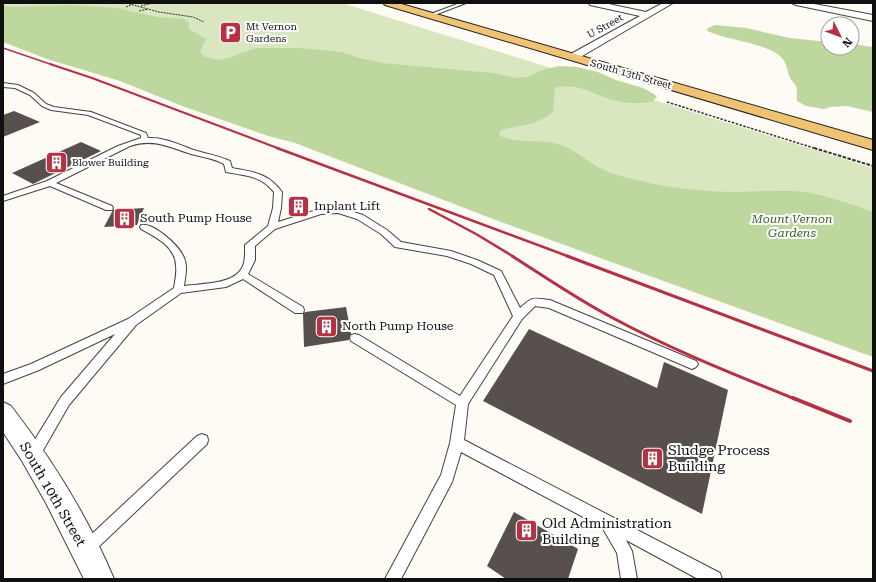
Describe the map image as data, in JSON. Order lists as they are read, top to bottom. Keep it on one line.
{"streets":{"main road":["South 13th Street"],"street":["U Street","South 10th Street"]},"crossings":[["U Street","South 13th Street"]],"parks":["Mount Vernon Gardens"],"places":{"parking":["Mt Vernon Gardens"],"building":["Blower Building","Inplant Lift","South Pump House","North Pump House","Sludge Process Building","Old Administration Building"]},"north":"bottom right"}
